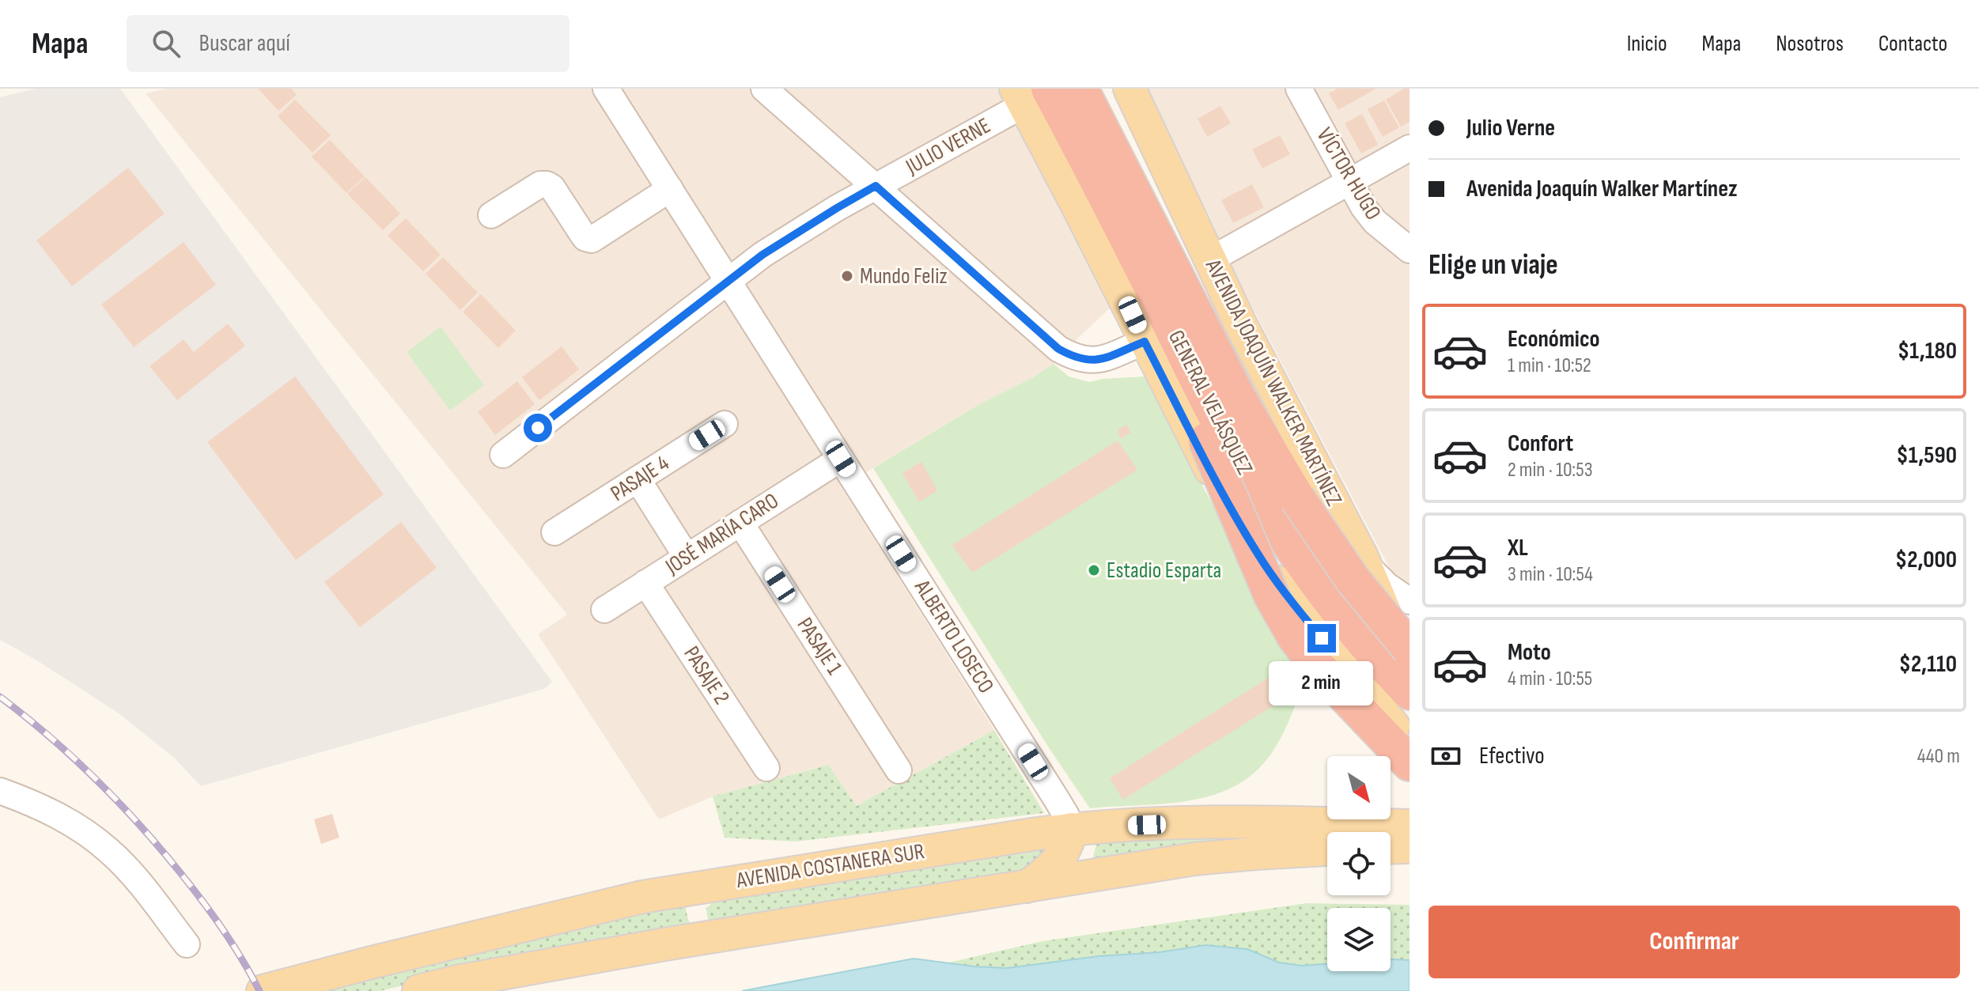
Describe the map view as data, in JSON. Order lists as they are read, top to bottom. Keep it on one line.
{"streets":{"highway":["GENERAL VELÁSQUEZ"],"main road":["AVENIDA JOAQUÍN WALKER MARTÍNEZ","AVENIDA COSTANERA SUR"],"street":["JULIO VERNE","VÍCTOR HUGO","PASAJE 4","JOSÉ MARÍA CARO","ALBERTO LOSECO","PASAJE 1","PASAJE 2"]},"crossings":[["JULIO VERNE","GENERAL VELÁSQUEZ"],["JULIO VERNE","ALBERTO LOSECO"],["JOSÉ MARÍA CARO","ALBERTO LOSECO"],["JOSÉ MARÍA CARO","PASAJE 1"],["JOSÉ MARÍA CARO","PASAJE 2"],["ALBERTO LOSECO","AVENIDA COSTANERA SUR"]],"places":["Mundo Feliz","Estadio Esparta"],"north":"bottom right","page":{"header":"Mapa","search":"Buscar aquí","nav":["Inicio","Mapa","Nosotros","Contacto"],"banner":["Julio Verne","Avenida Joaquín Walker Martínez"],"heading":"Elige un viaje","list":[{"name":"Económico","note":"1 min · 10:52","value":"$1,180"},{"name":"Confort","note":"2 min · 10:53","value":"$1,590"},{"name":"XL","note":"3 min · 10:54","value":"$2,000"},{"name":"Moto","note":"4 min · 10:55","value":"$2,110"}],"bubble":"2 min","pay":["Efectivo","440 m"],"buttons":"Confirmar"}}
